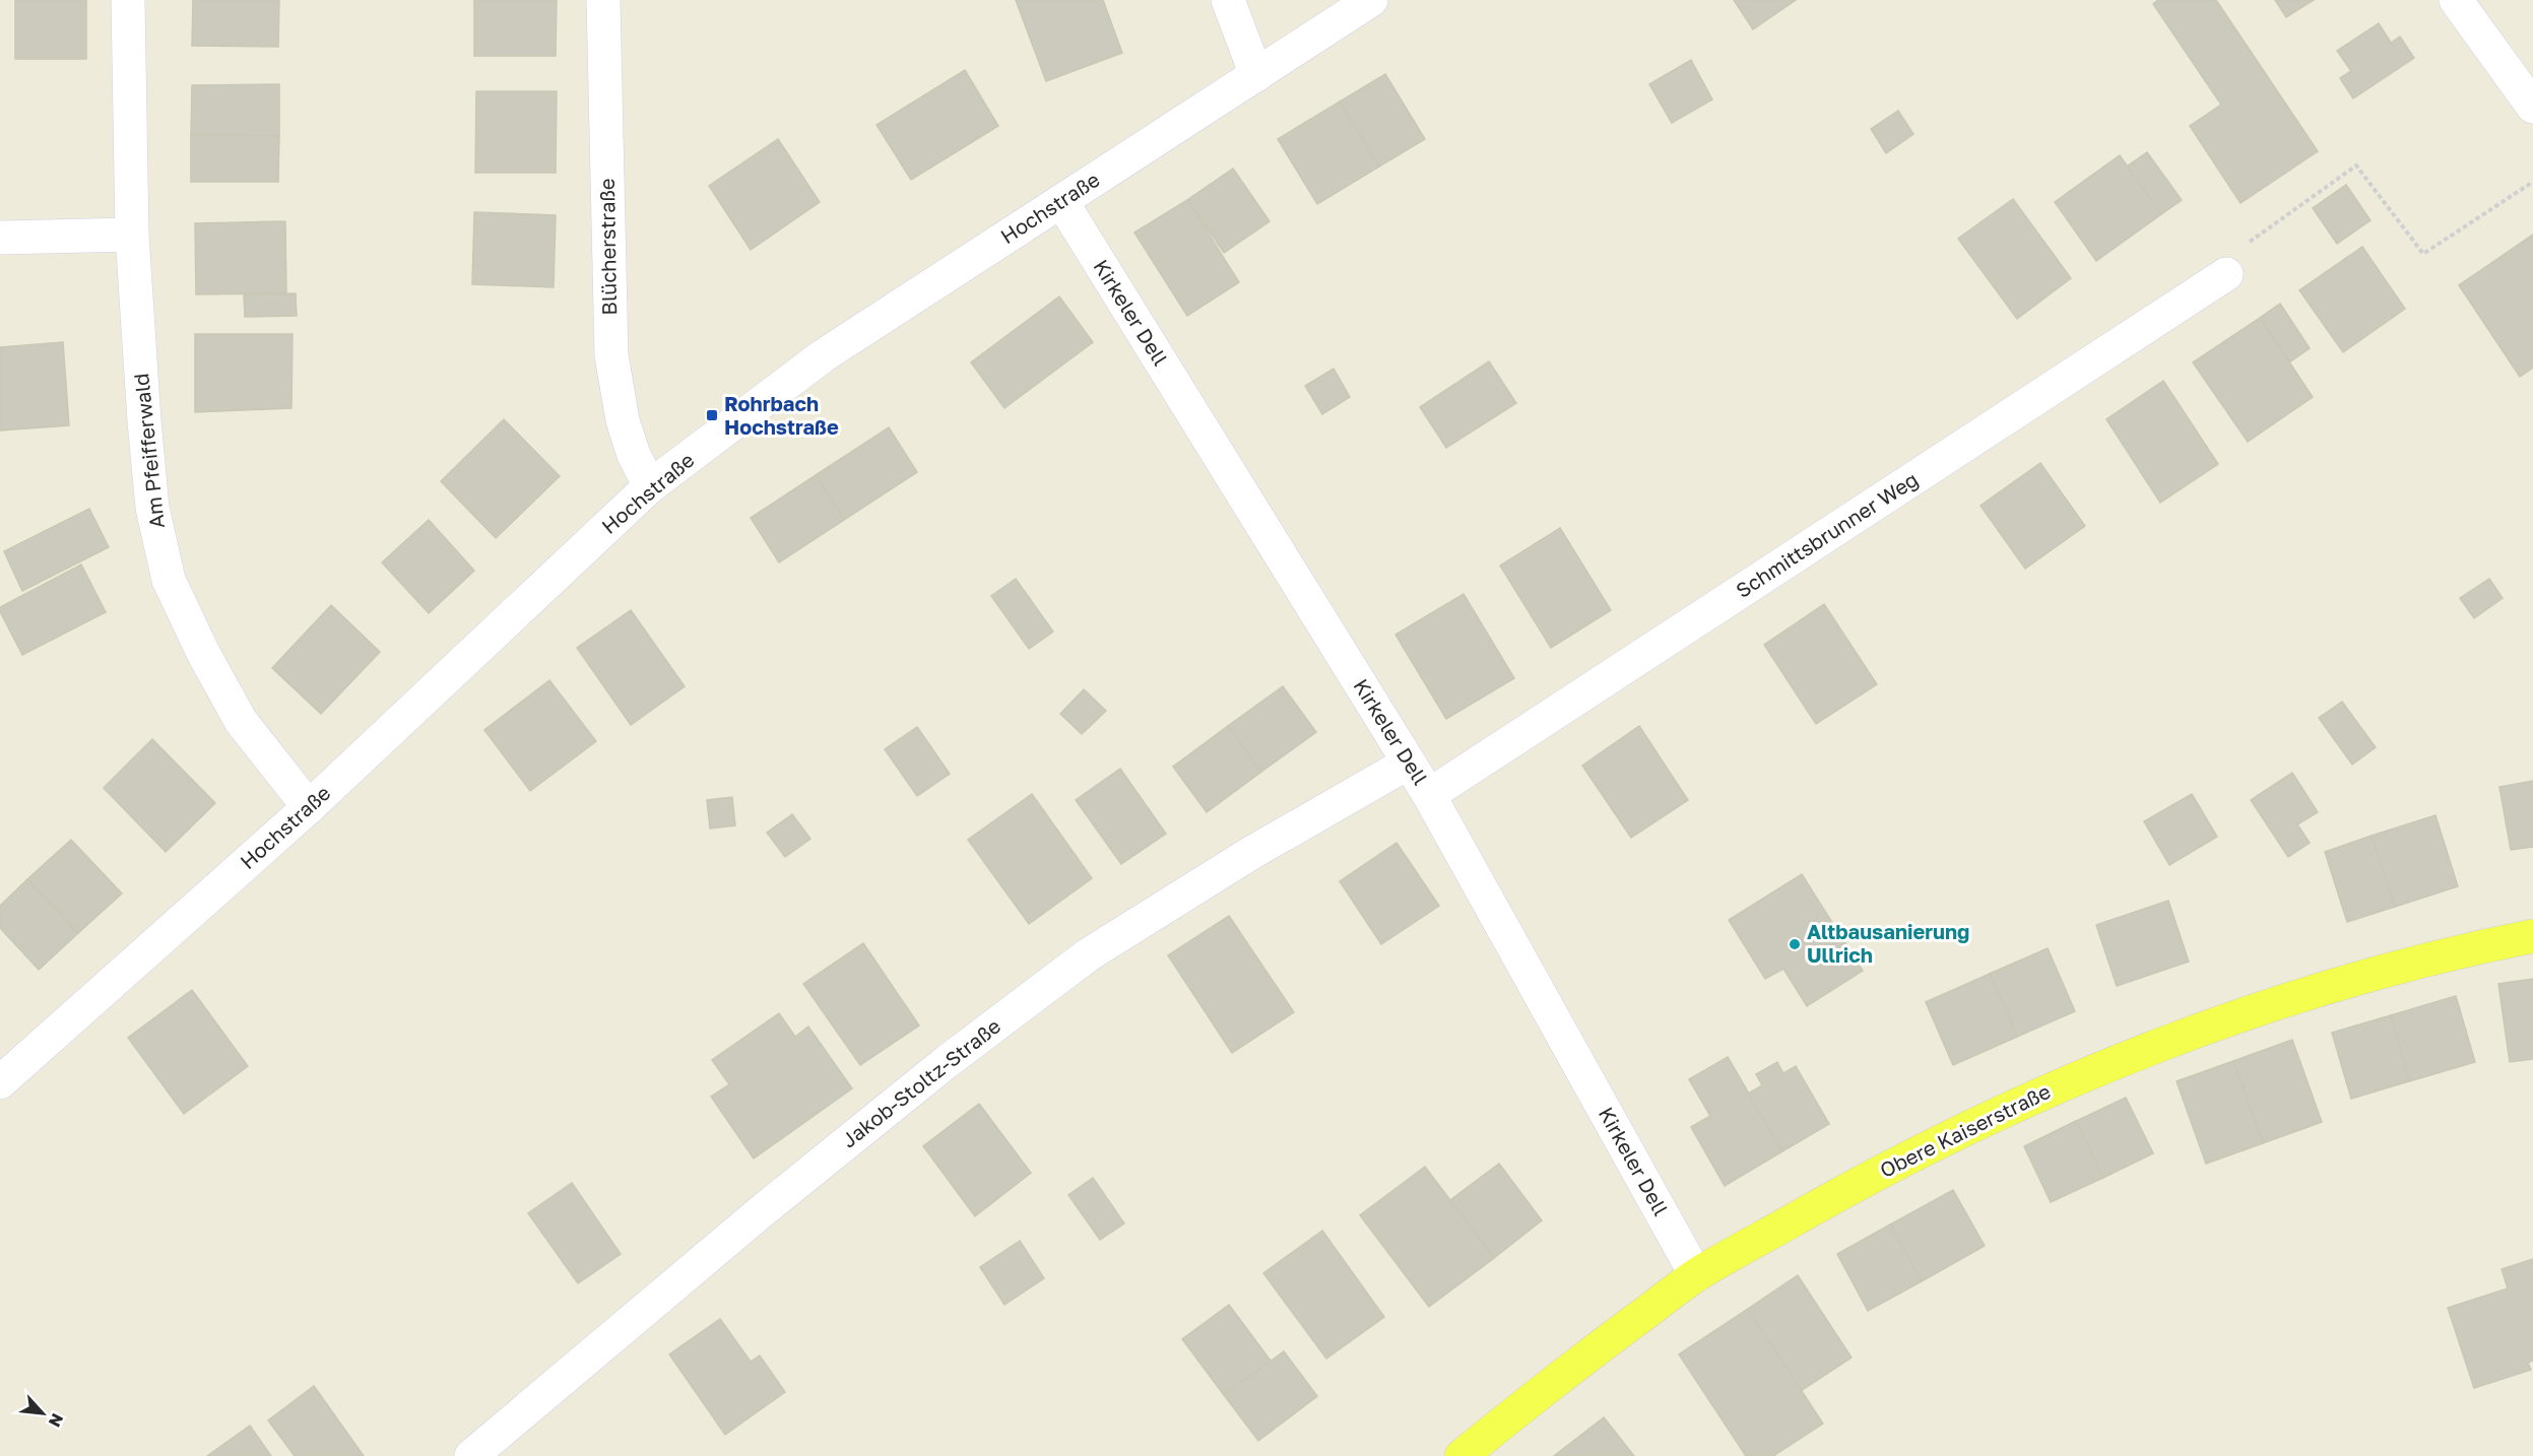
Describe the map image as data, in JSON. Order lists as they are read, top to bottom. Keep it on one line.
{"streets":{"main road":["Obere Kaiserstraße"],"street":["Hochstraße","Blücherstraße","Kirkeler Dell","Am Pfeifferwald","Schmittsbrunner Weg","Jakob-Stoltz-Straße"]},"crossings":[["Hochstraße","Blücherstraße"],["Hochstraße","Kirkeler Dell"],["Hochstraße","Am Pfeifferwald"],["Kirkeler Dell","Schmittsbrunner Weg"],["Kirkeler Dell","Jakob-Stoltz-Straße"],["Kirkeler Dell","Obere Kaiserstraße"]],"places":{"transit":["Rohrbach Hochstraße"],"other":["Altbausanierung Ullrich"]},"north":"bottom right"}
